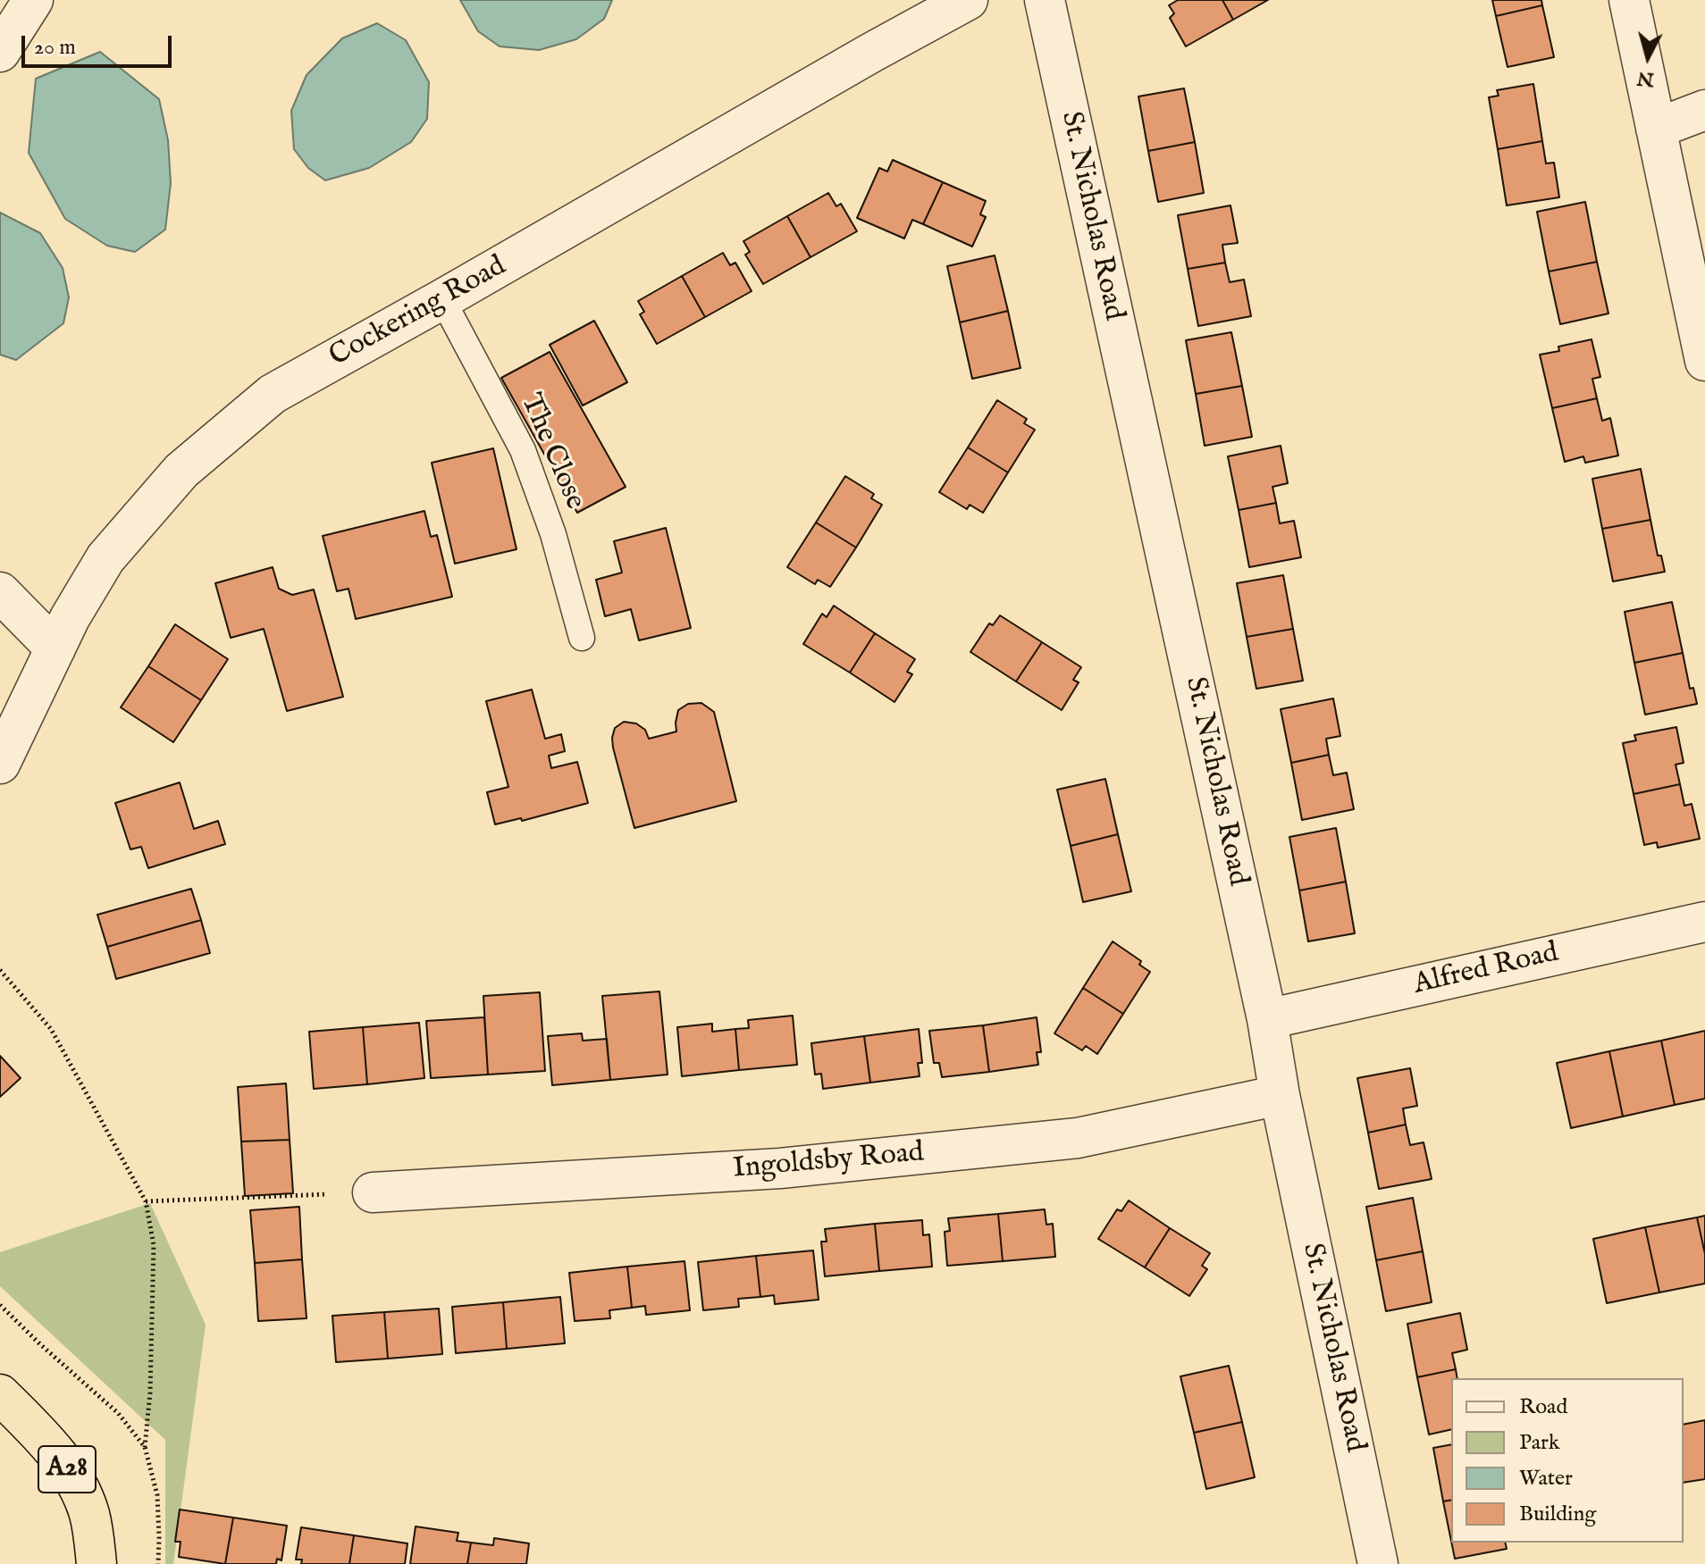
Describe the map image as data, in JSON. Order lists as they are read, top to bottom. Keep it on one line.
{"streets":{"highway":["A28"],"street":["St. Nicholas Road","Cockering Road","Alfred Road","Ingoldsby Road"],"lane":["The Close"]},"crossings":[["St. Nicholas Road","Alfred Road"],["St. Nicholas Road","Ingoldsby Road"],["Cockering Road","The Close"]],"legend":["Road","Park","Water","Building"],"scale_bar":"20 m","north":"bottom"}
